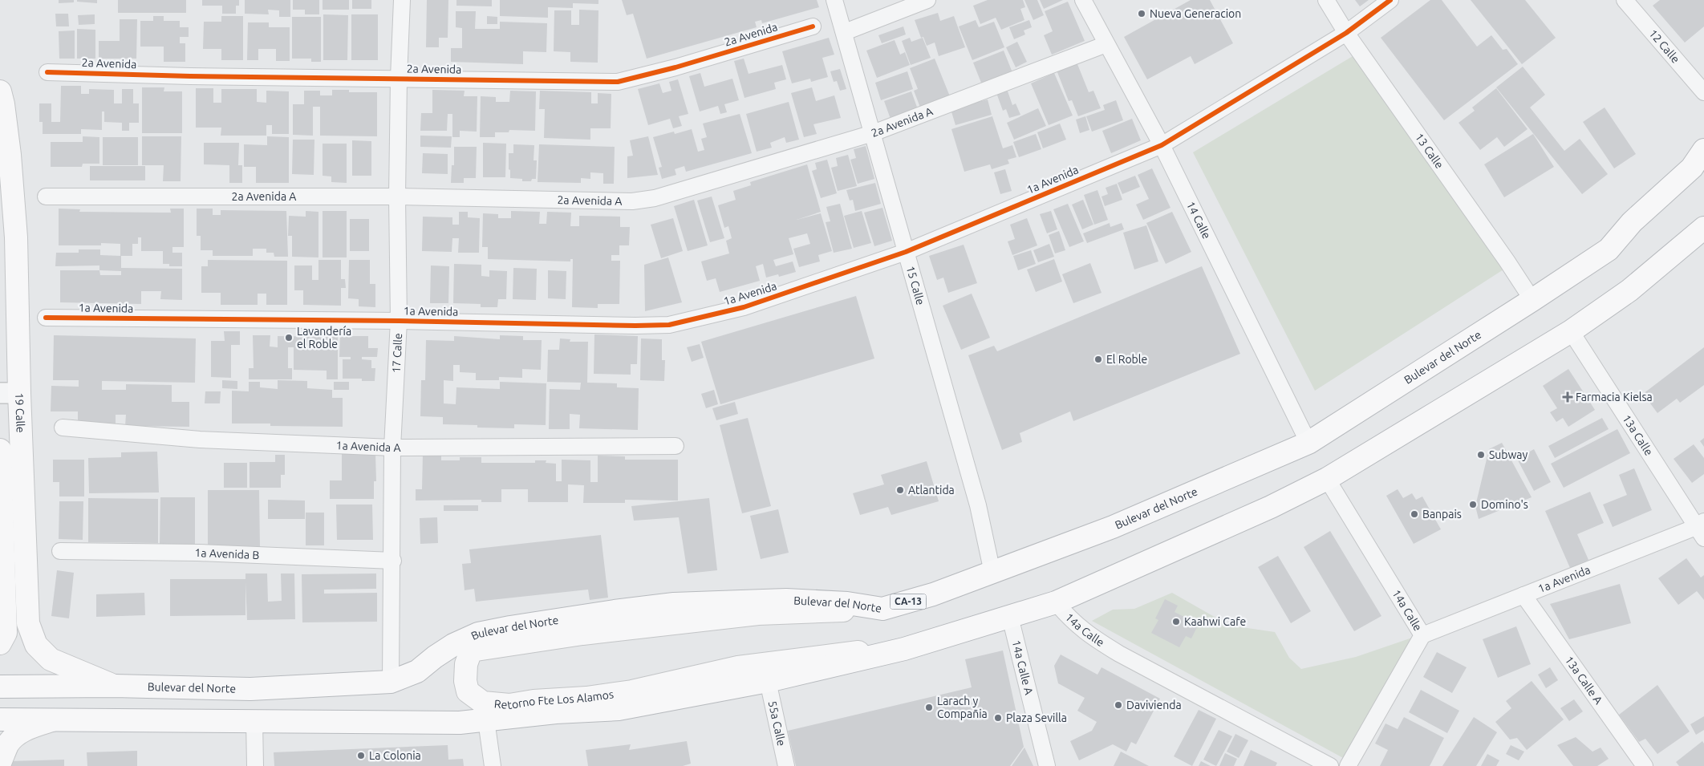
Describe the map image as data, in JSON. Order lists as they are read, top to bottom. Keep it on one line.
{"streets":{"main road":["Bulevar del Norte","19 Calle","CA-13","Retorno Fte Los Alamos"],"street":["2a Avenida","12 Calle","2a Avenida A","13 Calle","1a Avenida","14 Calle","15 Calle","17 Calle","13a Calle","1a Avenida A","1a Avenida B","14a Calle","14a Calle A","13a Calle A","55a Calle"]},"crossings":[["2a Avenida","17 Calle"],["2a Avenida A","14 Calle"],["2a Avenida A","15 Calle"],["2a Avenida A","17 Calle"],["13 Calle","1a Avenida"],["13 Calle","Bulevar del Norte"],["1a Avenida","14 Calle"],["1a Avenida","15 Calle"],["1a Avenida","17 Calle"],["1a Avenida","13a Calle"],["1a Avenida","14a Calle"],["1a Avenida","13a Calle A"],["14 Calle","Bulevar del Norte"],["15 Calle","Bulevar del Norte"],["17 Calle","Bulevar del Norte"],["17 Calle","1a Avenida A"],["17 Calle","1a Avenida B"],["Bulevar del Norte","19 Calle"],["Bulevar del Norte","Retorno Fte Los Alamos"]],"places":{"other":["Nueva Generacion","Lavandería el Roble","El Roble","Subway","Atlantida","Domino's","Banpais","Kaahwi Cafe","Davivienda","Larach y Compañia","Plaza Sevilla","La Colonia"],"health":["Farmacia Kielsa"]}}
